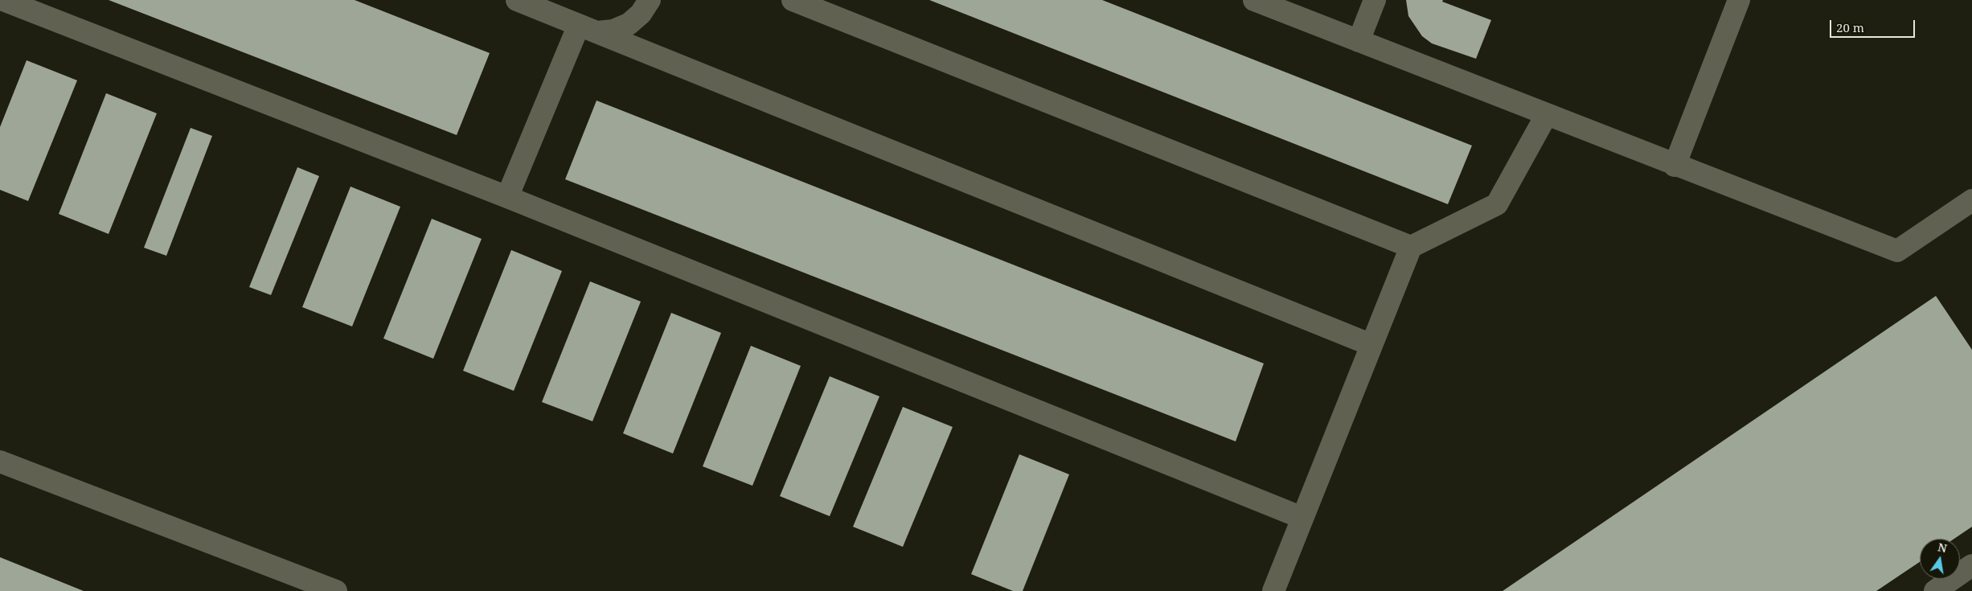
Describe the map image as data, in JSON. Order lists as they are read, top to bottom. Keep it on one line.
{"scale_bar":"20 m","north":"top"}
